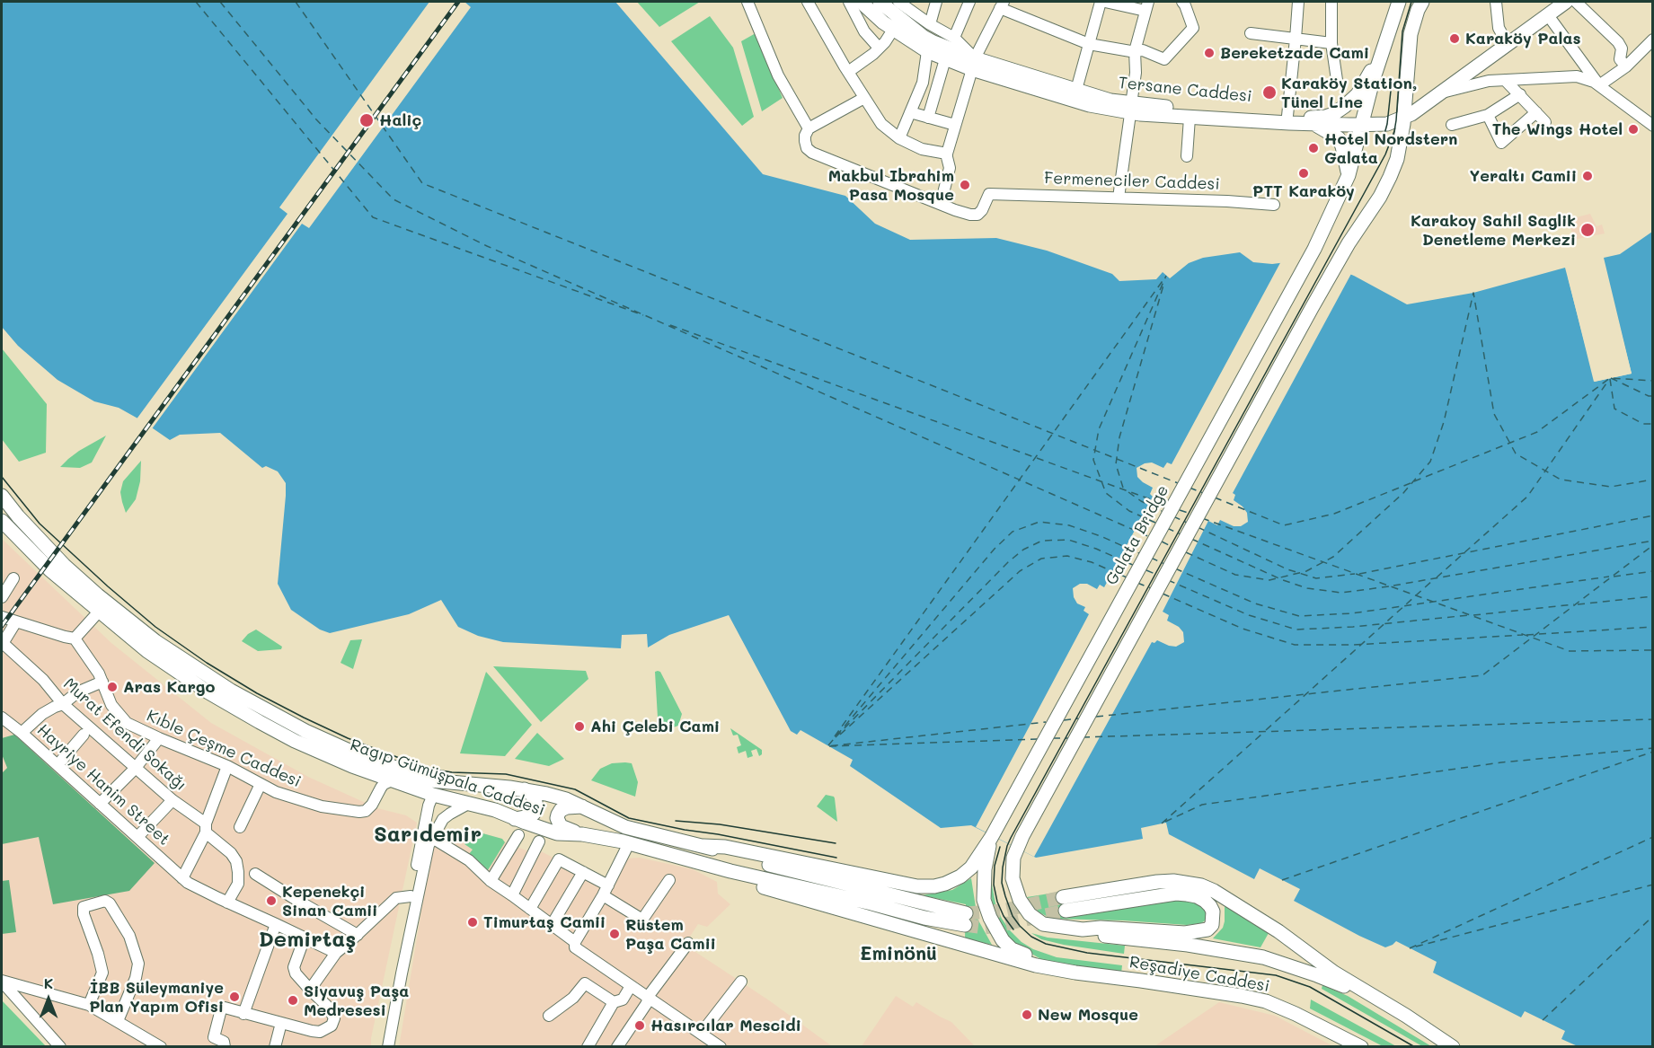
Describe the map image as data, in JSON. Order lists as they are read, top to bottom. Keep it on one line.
{"streets":{"main road":["Tersane Caddesi","Galata Bridge","Ragıp Gümüşpala Caddesi","Reşadiye Caddesi"],"street":["Fermeneciler Caddesi","Murat Efendi Sokağı","Kıble Çeşme Caddesi","Hayriye Hanim Street"]},"crossings":[["Tersane Caddesi","Galata Bridge"],["Murat Efendi Sokağı","Hayriye Hanim Street"],["Kıble Çeşme Caddesi","Ragıp Gümüşpala Caddesi"]],"districts":["Sarıdemir","Demirtaş","Eminönü"],"places":["Karaköy Palas","Bereketzade Cami","Karaköy Station, Tünel Line","Haliç","The Wings Hotel","Hotel Nordstern Galata","PTT Karaköy","Yeraltı Camii","Makbul Ibrahim Pasa Mosque","Karakoy Sahil Saglik Denetleme Merkezi","Aras Kargo","Ahi Çelebi Cami","Kepenekçi Sinan Camii","Timurtaş Camii","Rüstem Paşa Camii","İBB Süleymaniye Plan Yapım Ofisi","Siyavuş Paşa Medresesi","New Mosque","Hasırcılar Mescidi"],"north":"top"}
